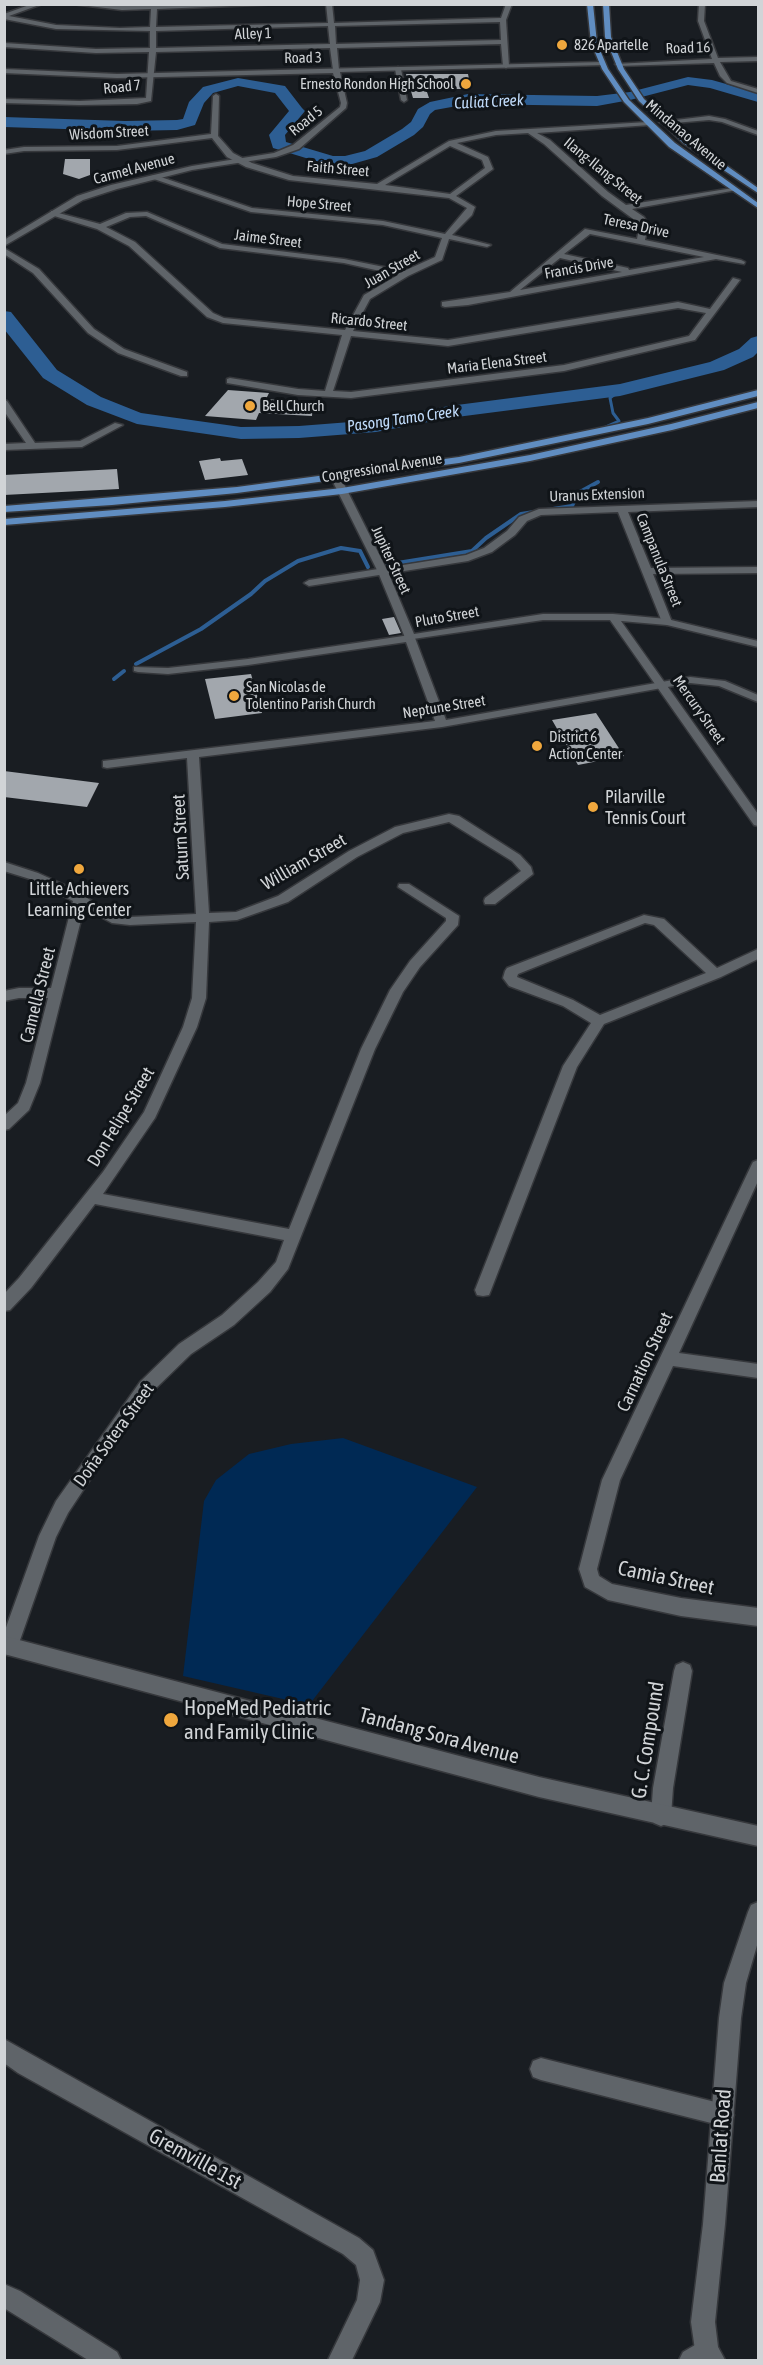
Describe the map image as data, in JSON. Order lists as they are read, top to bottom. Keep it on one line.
{"streets":{"main road":["Mindanao Avenue","Congressional Avenue"],"street":["Alley 1","Road 16","Road 3","Road 7","Road 5","Wisdom Street","Carmel Avenue","Faith Street","Ilang-Ilang Street","Hope Street","Teresa Drive","Jaime Street","Francis Drive","Juan Street","Ricardo Street","Maria Elena Street","Uranus Extension","Jupiter Street","Campanula Street","Pluto Street","Neptune Street","Mercury Street","Saturn Street","William Street","Camella Street","Don Felipe Street","Carnation Street","Doña Sotera Street","Camia Street","Tandang Sora Avenue","G. C. Compound","Banlat Road","Gremville 1st"]},"crossings":[["Alley 1","Road 7"],["Road 16","Mindanao Avenue"],["Road 3","Road 7"],["Road 3","Road 5"],["Road 3","Mindanao Avenue"],["Road 5","Carmel Avenue"],["Wisdom Street","Faith Street"],["Carmel Avenue","Faith Street"],["Carmel Avenue","Hope Street"],["Carmel Avenue","Ricardo Street"],["Ilang-Ilang Street","Teresa Drive"],["Hope Street","Juan Street"],["Teresa Drive","Francis Drive"],["Jaime Street","Juan Street"],["Jaime Street","Ricardo Street"],["Juan Street","Ricardo Street"],["Juan Street","Maria Elena Street"],["Ricardo Street","Maria Elena Street"],["Congressional Avenue","Jupiter Street"],["Uranus Extension","Jupiter Street"],["Uranus Extension","Campanula Street"],["Jupiter Street","Pluto Street"],["Jupiter Street","Neptune Street"],["Campanula Street","Pluto Street"],["Pluto Street","Mercury Street"],["Neptune Street","Mercury Street"],["Neptune Street","Saturn Street"],["Saturn Street","William Street"],["Saturn Street","Don Felipe Street"],["William Street","Camella Street"],["William Street","Don Felipe Street"],["Carnation Street","Camia Street"],["Doña Sotera Street","Tandang Sora Avenue"],["Tandang Sora Avenue","G. C. Compound"]],"water":["Culiat Creek","Pasong Tamo Creek"],"places":["826 Apartelle","Ernesto Rondon High School","Bell Church","San Nicolas de Tolentino Parish Church","District 6 Action Center","Pilarville Tennis Court","Little Achievers Learning Center","HopeMed Pediatric and Family Clinic"]}
